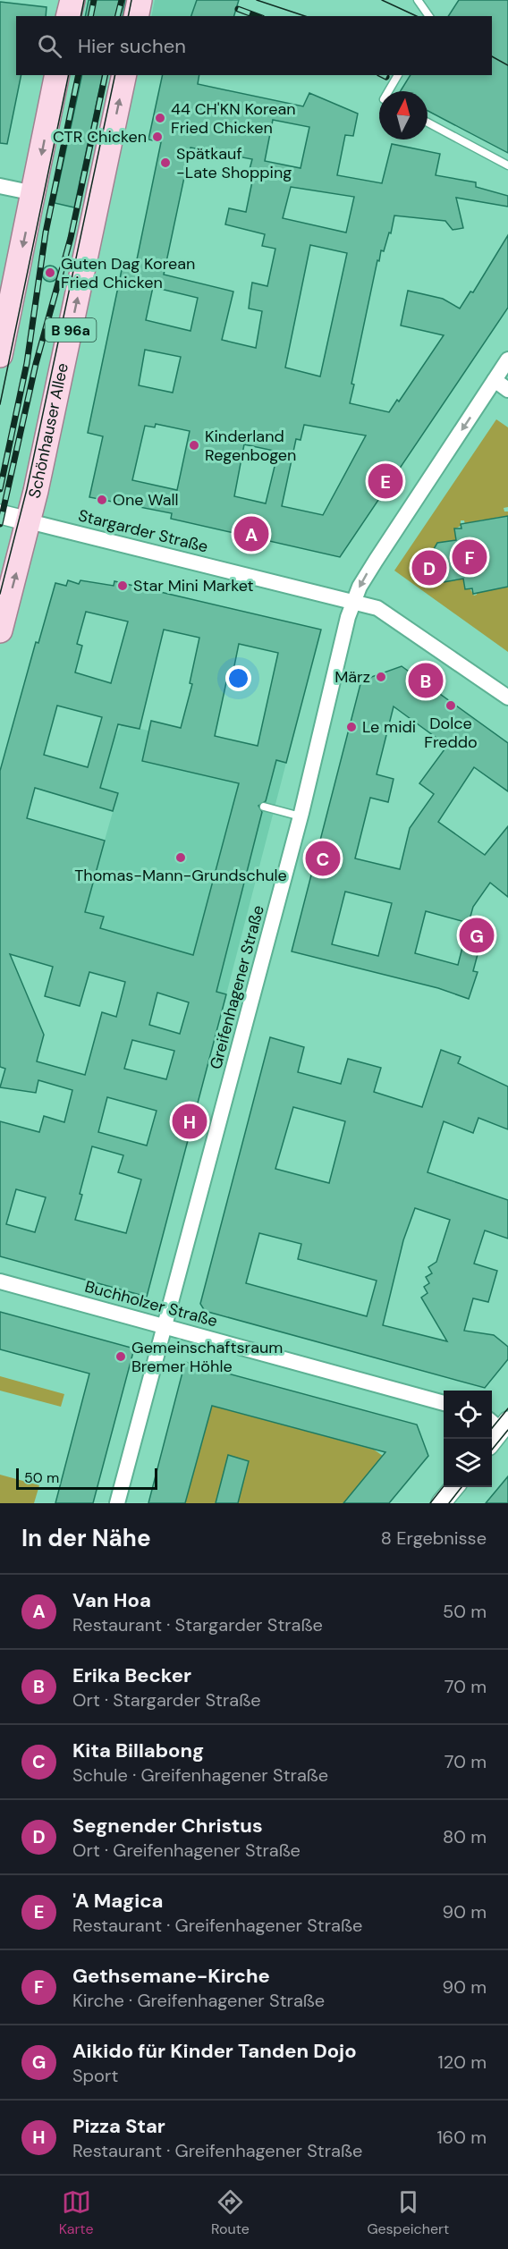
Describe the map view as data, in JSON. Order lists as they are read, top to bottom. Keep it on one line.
{"streets":{"main road":["B 96a","Schönhauser Allee"],"street":["Stargarder Straße","Greifenhagener Straße","Buchholzer Straße"]},"crossings":[["Schönhauser Allee","Stargarder Straße"],["Stargarder Straße","Greifenhagener Straße"],["Greifenhagener Straße","Buchholzer Straße"]],"places":["44 CH'KN Korean Fried Chicken","CTR Chicken","Spätkauf -Late Shopping","Guten Dag Korean Fried Chicken","Kinderland Regenbogen","One Wall","Star Mini Market","März","Dolce Freddo","Le midi","Thomas-Mann-Grundschule","Gemeinschaftsraum Bremer Höhle"],"scale_bar":"50 m","north":"top","page":{"search":"Hier suchen","pins":["E","A","F","D","B","C","G","H"],"scale":"50 m","heading":["In der Nähe","8 Ergebnisse"],"list":[{"mark":"A","name":"Van Hoa","note":"Restaurant · Stargarder Straße","value":"50 m"},{"mark":"B","name":"Erika Becker","note":"Ort · Stargarder Straße","value":"70 m"},{"mark":"C","name":"Kita Billabong","note":"Schule · Greifenhagener Straße","value":"70 m"},{"mark":"D","name":"Segnender Christus","note":"Ort · Greifenhagener Straße","value":"80 m"},{"mark":"E","name":"'A Magica","note":"Restaurant · Greifenhagener Straße","value":"90 m"},{"mark":"F","name":"Gethsemane-Kirche","note":"Kirche · Greifenhagener Straße","value":"90 m"},{"mark":"G","name":"Aikido für Kinder Tanden Dojo","note":"Sport","value":"120 m"},{"mark":"H","name":"Pizza Star","note":"Restaurant · Greifenhagener Straße","value":"160 m"}],"nav":["Karte","Route","Gespeichert"]}}
